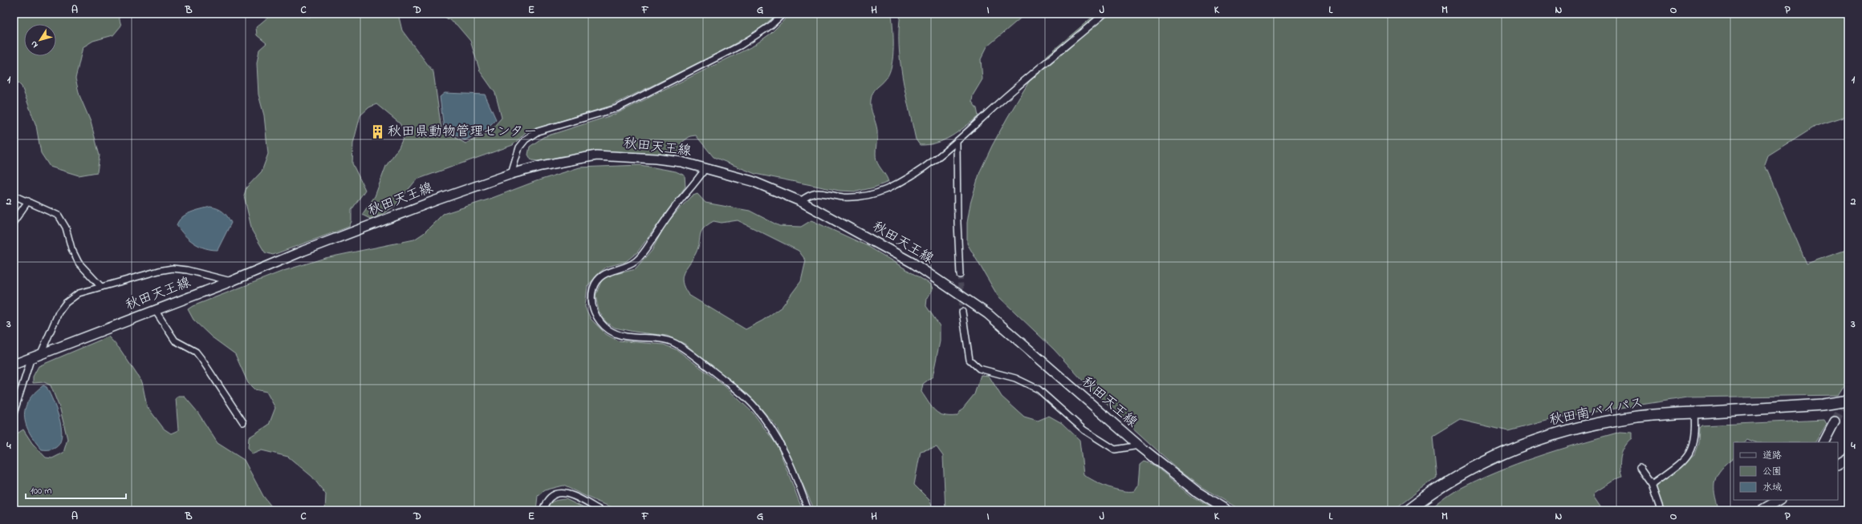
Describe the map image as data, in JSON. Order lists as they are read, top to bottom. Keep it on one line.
{"streets":{"highway":["秋田南バイパス"],"main road":["秋田天王線"]},"places":{"building":["秋田県動物管理センター"]},"legend":["道路","公園","水域"],"scale_bar":"100 m","north":"bottom left","grid":{"columns":["A","B","C","D","E","F","G","H","I","J","K","L","M","N","O","P"],"rows":["1","2","3","4"]}}
